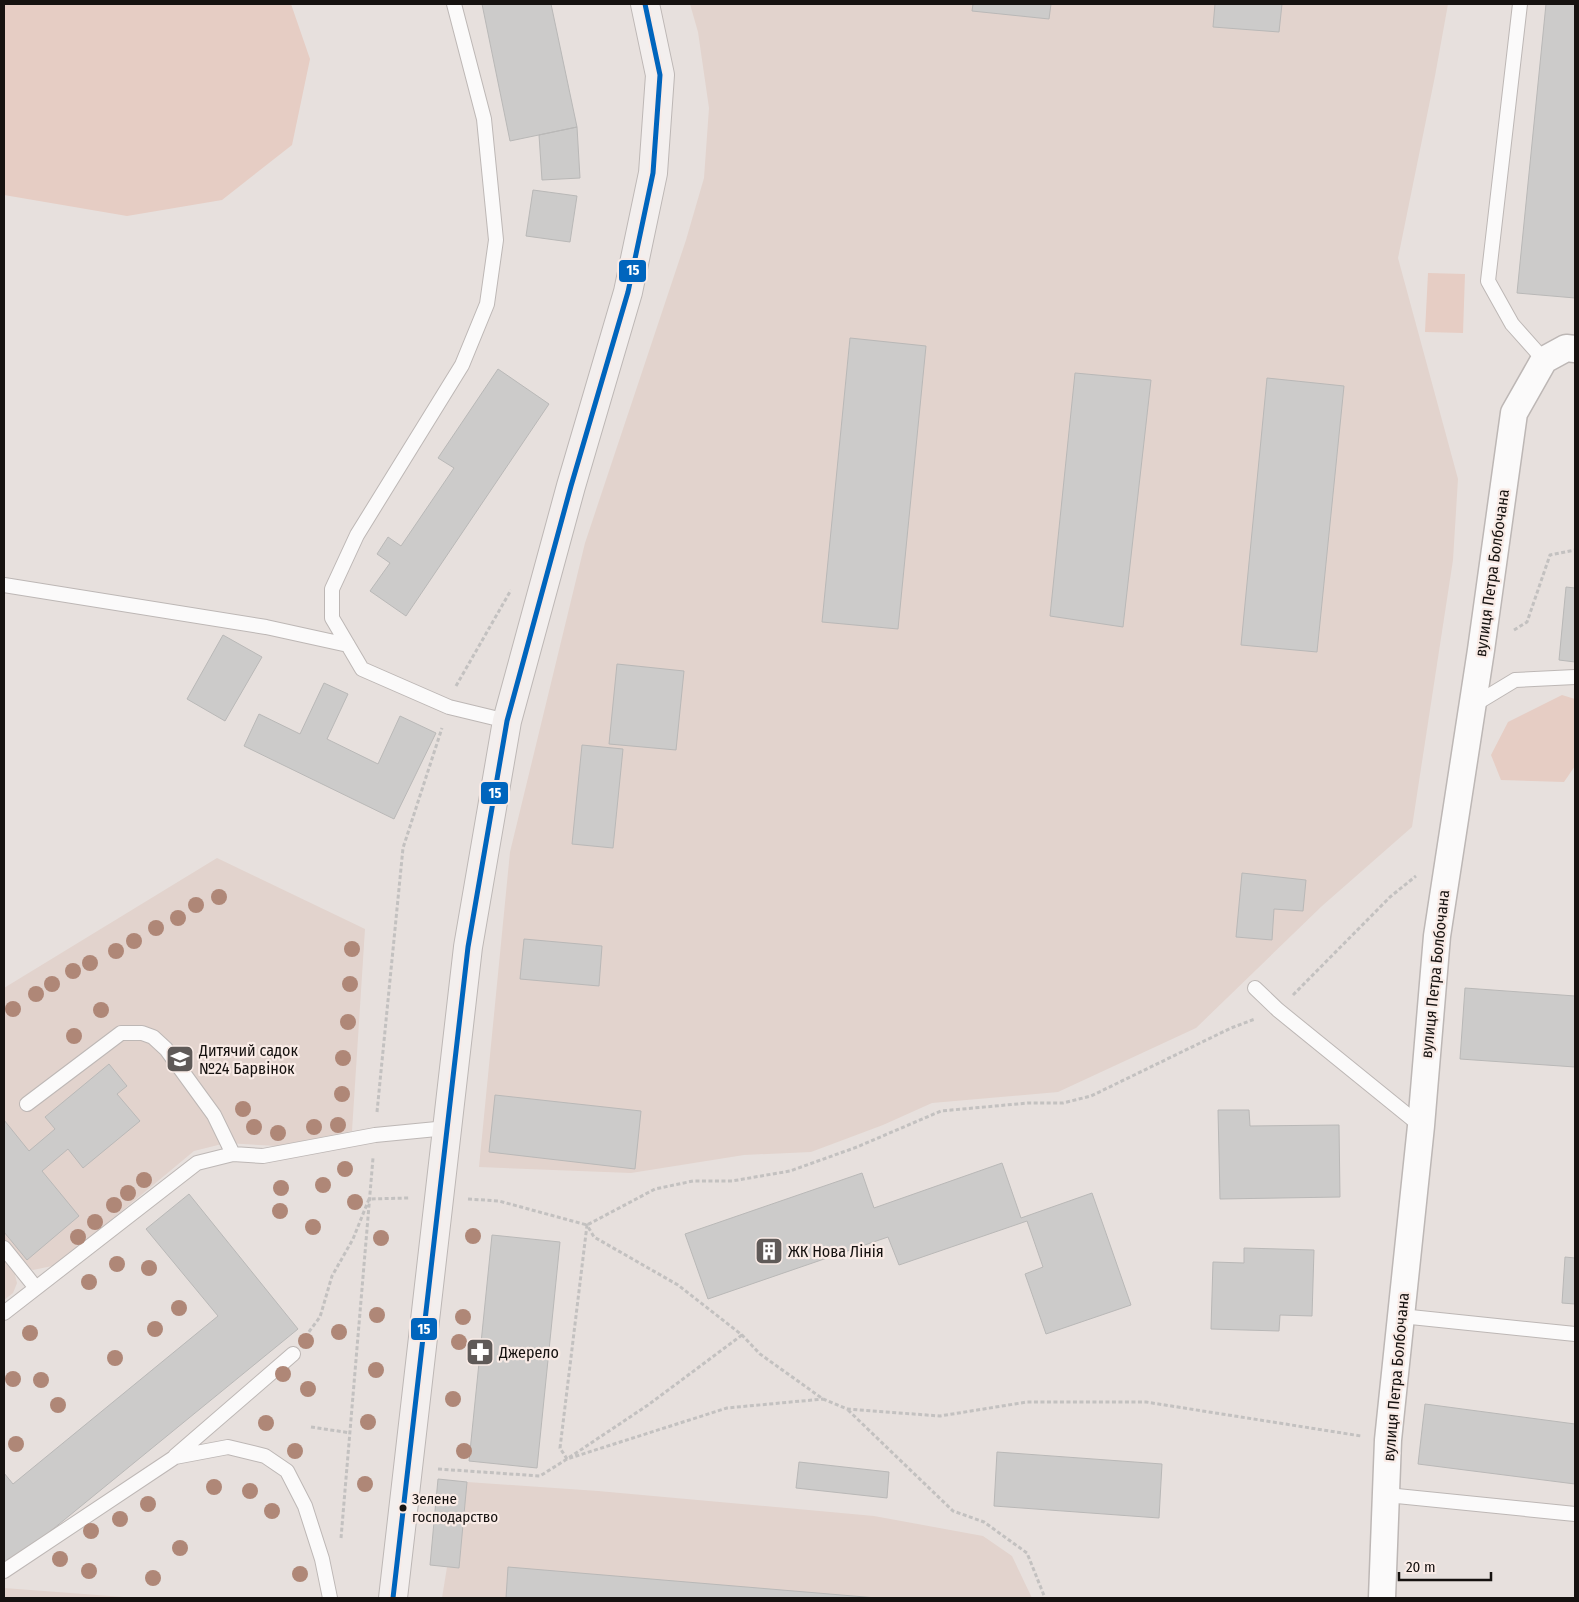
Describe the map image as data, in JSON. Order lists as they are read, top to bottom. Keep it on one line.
{"streets":{"street":["вулиця Петра Болбочана"]},"places":{"school or university":["Дитячий садок №24 Барвінок"],"building":["ЖК Нова Лінія"],"pharmacy":["Джерело"],"other":["Зелене господарство"]},"lines":["transit line 15"],"scale_bar":"20 m"}
